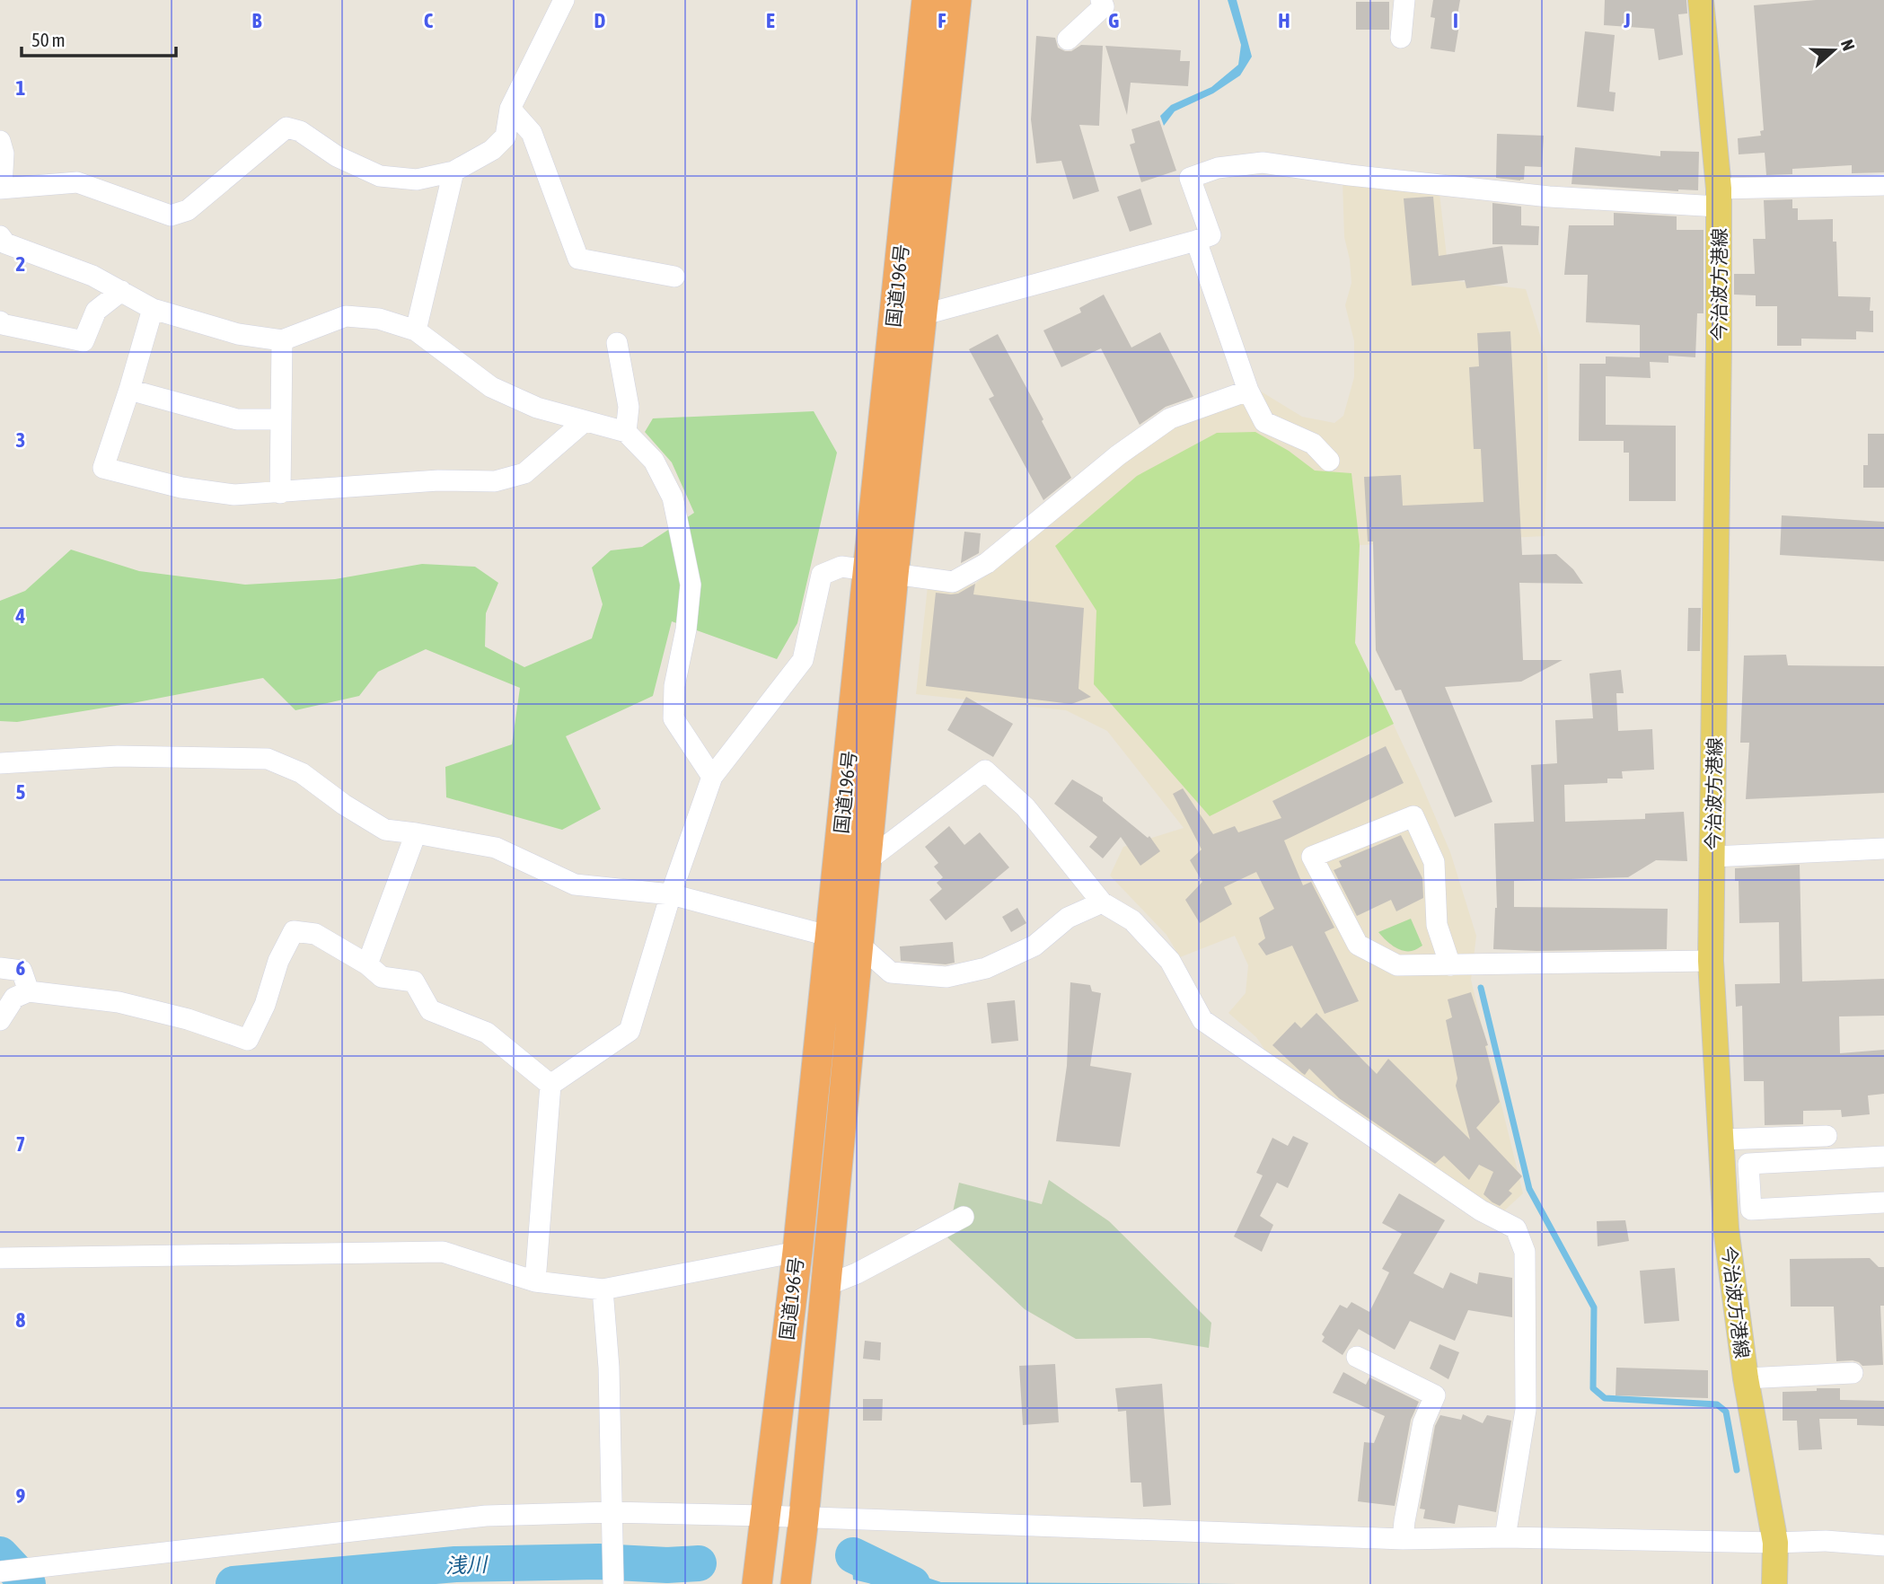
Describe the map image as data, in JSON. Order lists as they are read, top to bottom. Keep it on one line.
{"streets":{"highway":["国道196号"],"main road":["今治波方港線"]},"water":["浅川"],"scale_bar":"50 m","north":"right","grid":{"columns":["B","C","D","E","F","G","H","I","J"],"rows":["1","2","3","4","5","6","7","8","9"]}}
